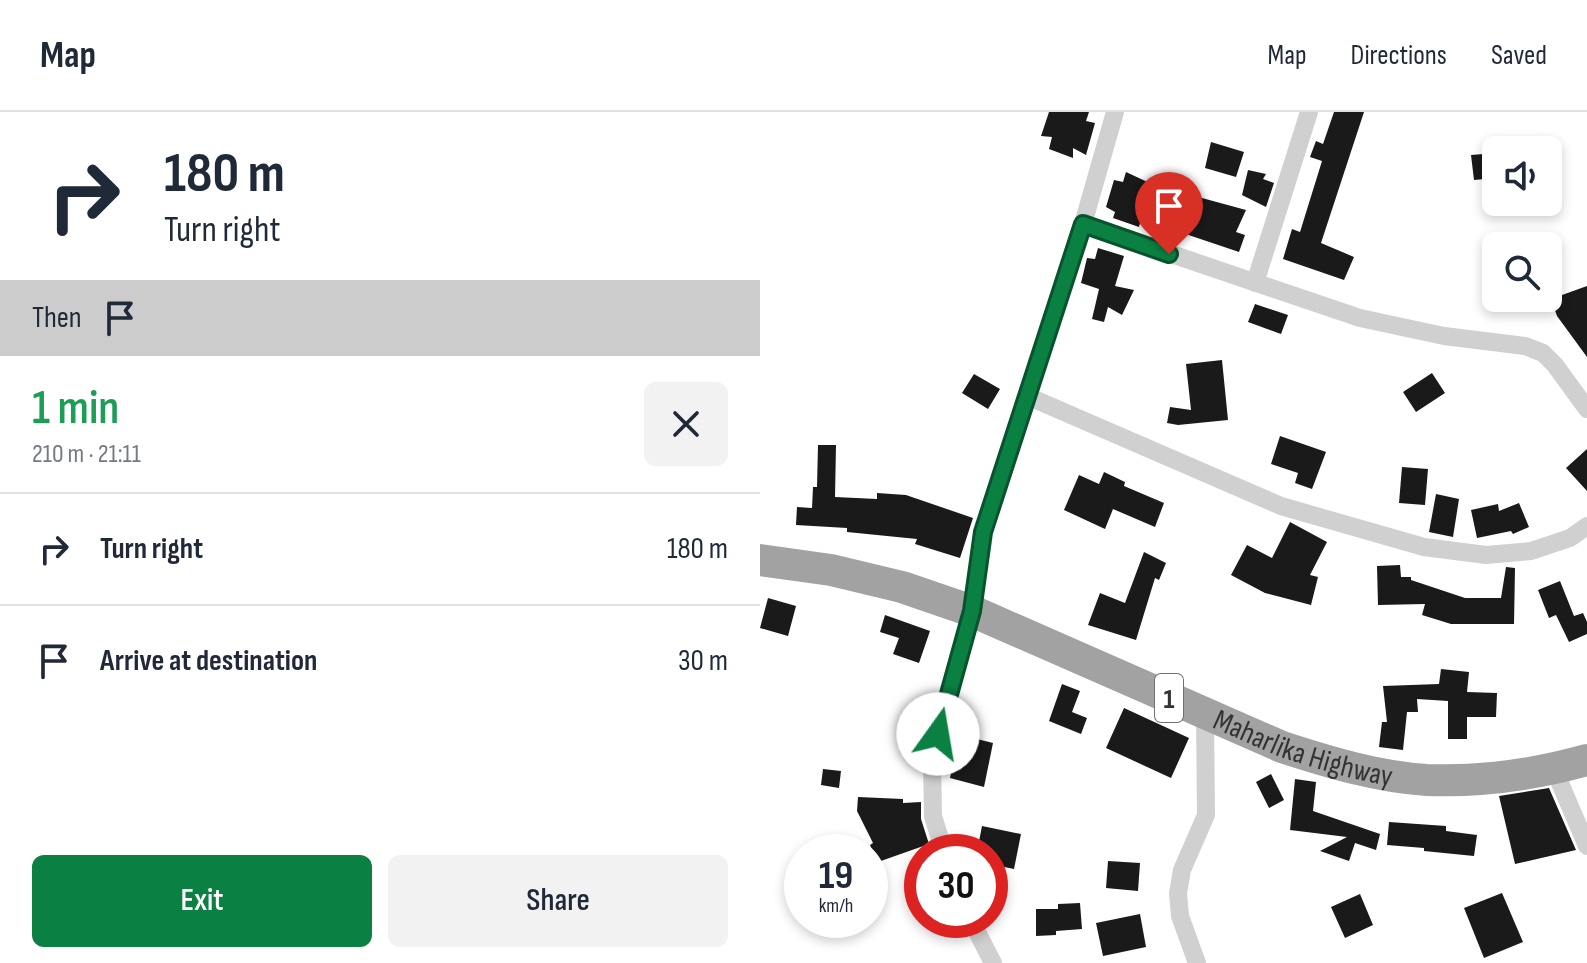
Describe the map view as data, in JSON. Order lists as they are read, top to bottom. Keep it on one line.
{"streets":{"highway":["1","Maharlika Highway"]},"page":{"header":"Map","nav":["Map","Directions","Saved"],"turn":["180 m","Turn right"],"then":"Then","heading":["1 min","210 m · 21:11"],"list":[{"name":"Turn right","value":"180 m"},{"name":"Arrive at destination","value":"30 m"}],"speed":"19 km/h","limit":"30","buttons":["Exit","Share"]}}
